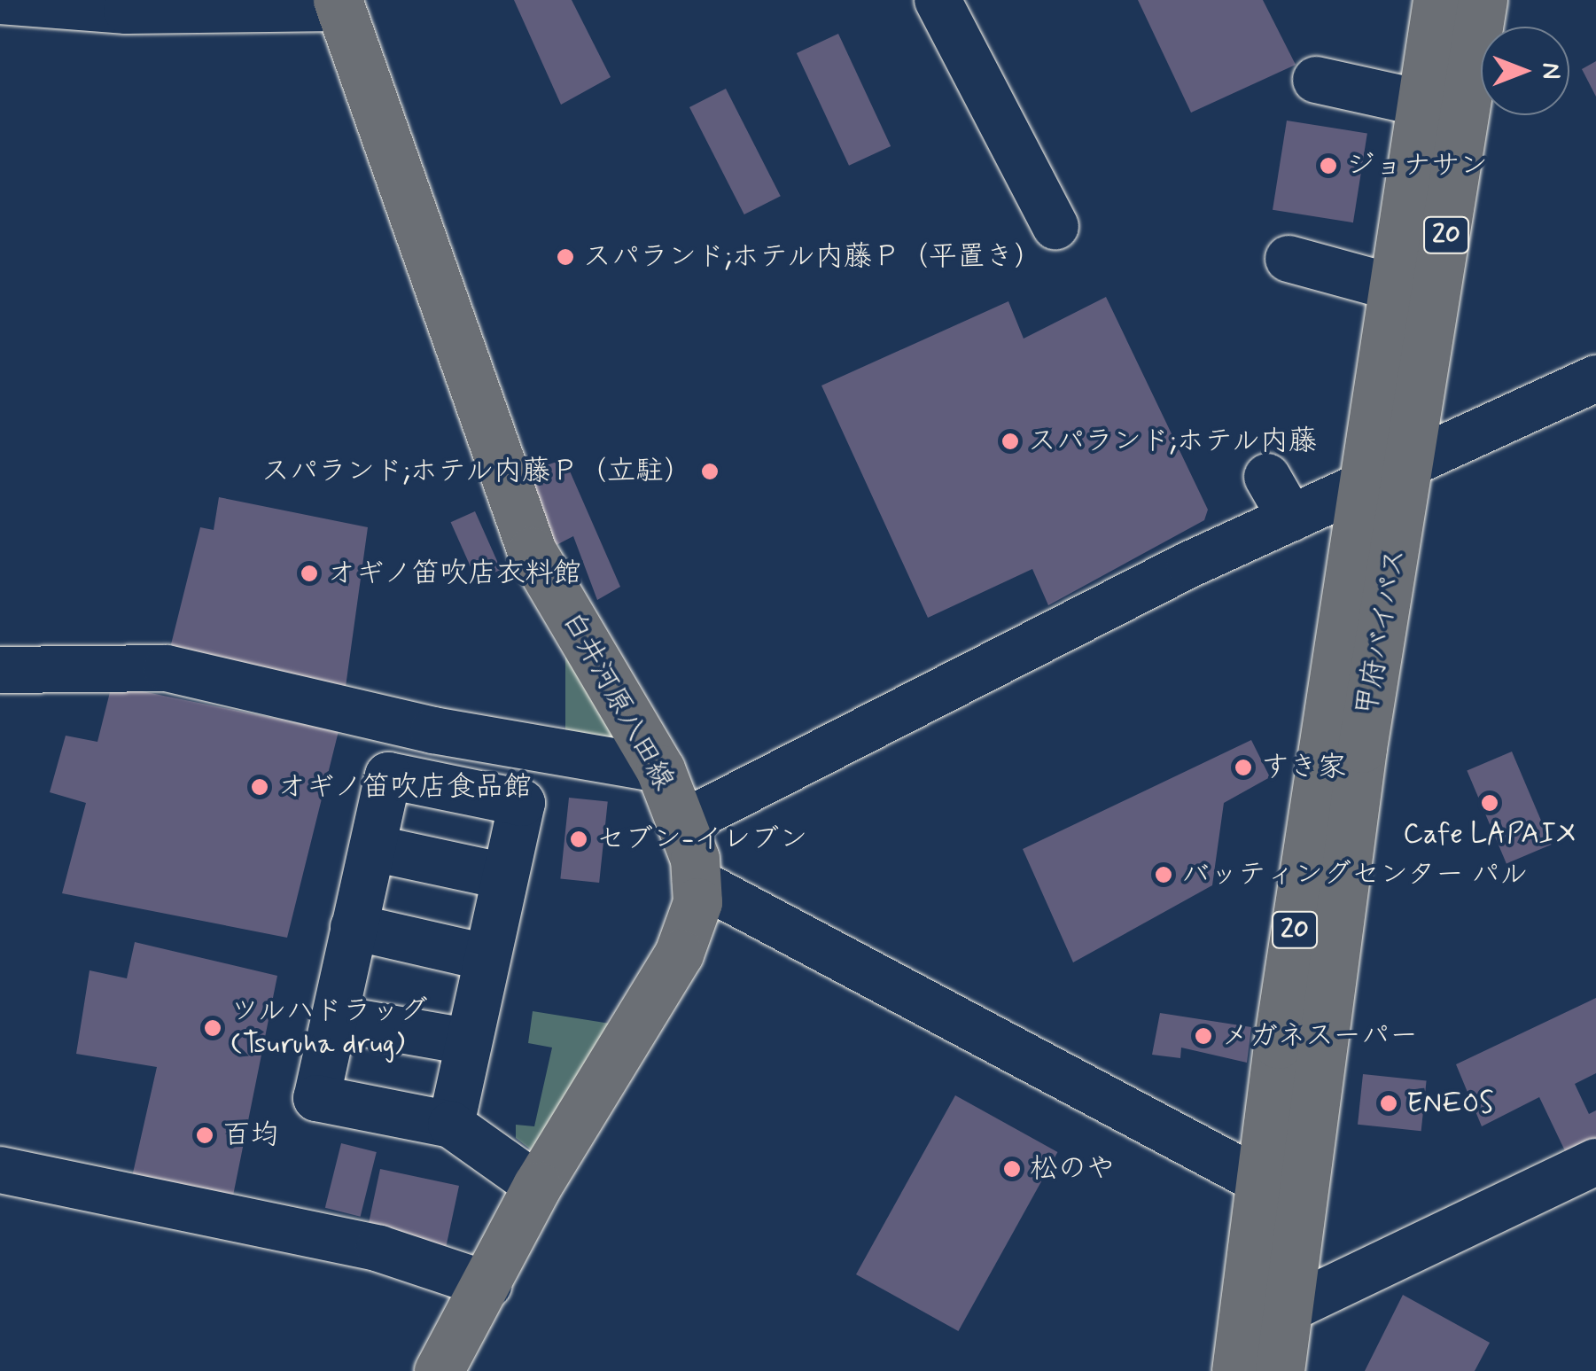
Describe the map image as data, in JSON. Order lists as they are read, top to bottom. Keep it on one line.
{"streets":{"main road":["20","甲府バイパス","白井河原八田線"]},"places":["ジョナサン","スパランド;ホテル内藤Ｐ（平置き）","スパランド;ホテル内藤","スパランド;ホテル内藤Ｐ（立駐）","オギノ笛吹店衣料館","すき家","オギノ笛吹店食品館","Cafe LAPAIX","セブン-イレブン","バッティングセンター パル","ツルハドラッグ (Tsuruha drug)","メガネスーパー","ENEOS","百均","松のや"],"north":"right"}
